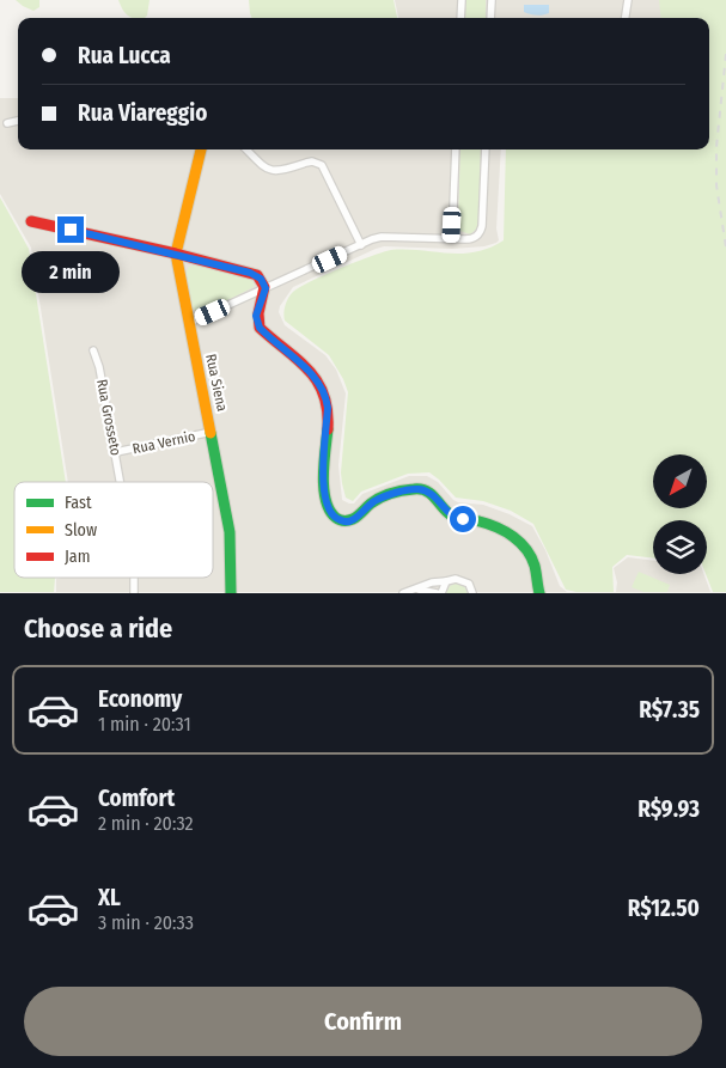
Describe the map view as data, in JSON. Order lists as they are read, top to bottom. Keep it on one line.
{"streets":{"street":["Rua Siena","Rua Grosseto","Rua Vernio"]},"crossings":[["Rua Siena","Rua Vernio"],["Rua Grosseto","Rua Vernio"]],"legend":["Fast","Slow","Jam"],"north":"bottom left","page":{"banner":["Rua Lucca","Rua Viareggio"],"bubble":"2 min","heading":"Choose a ride","list":[{"name":"Economy","note":"1 min · 20:31","value":"R$7.35"},{"name":"Comfort","note":"2 min · 20:32","value":"R$9.93"},{"name":"XL","note":"3 min · 20:33","value":"R$12.50"}],"buttons":"Confirm"}}
